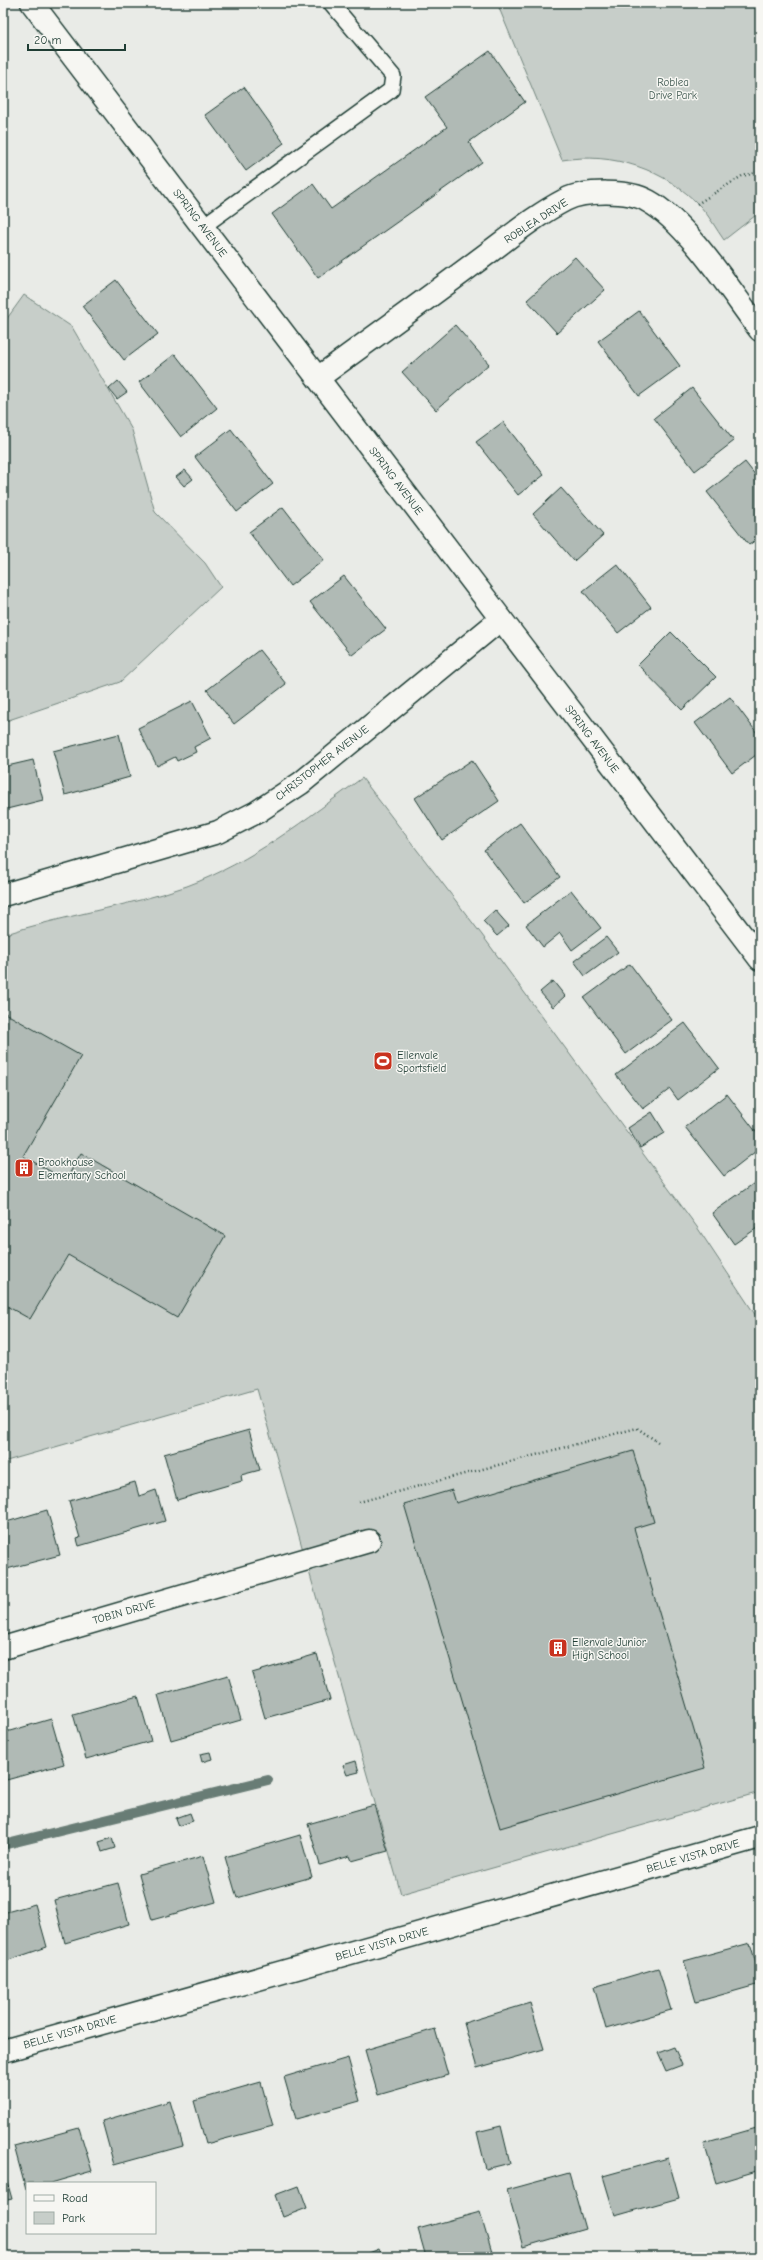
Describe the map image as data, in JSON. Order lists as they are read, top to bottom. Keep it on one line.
{"streets":{"street":["ROBLEA DRIVE","SPRING AVENUE","CHRISTOPHER AVENUE","TOBIN DRIVE","BELLE VISTA DRIVE"]},"crossings":[["ROBLEA DRIVE","SPRING AVENUE"],["SPRING AVENUE","CHRISTOPHER AVENUE"]],"parks":["Roblea Drive Park"],"places":{"sports":["Ellenvale Sportsfield"],"building":["Brookhouse Elementary School","Ellenvale Junior High School"]},"legend":["Road","Park"],"scale_bar":"20 m"}
